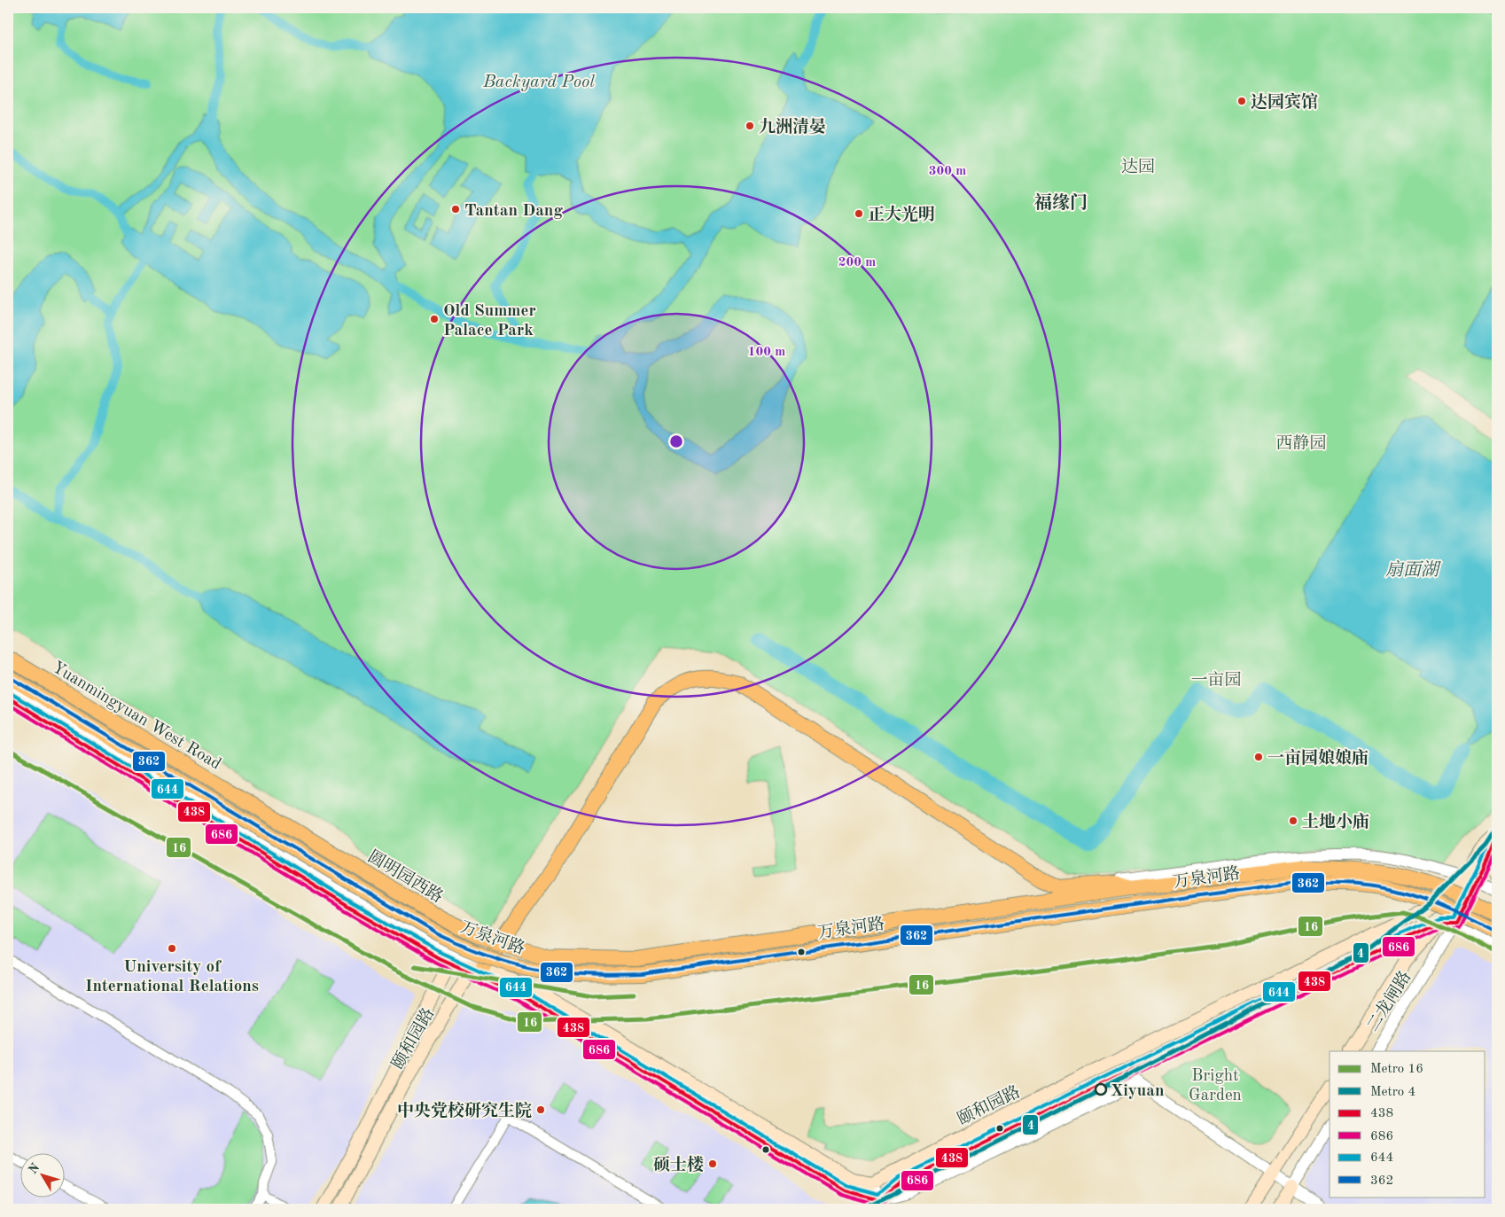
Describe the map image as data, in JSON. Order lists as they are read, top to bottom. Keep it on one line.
{"streets":{"highway":["Yuanmingyuan West Road","圆明园西路","万泉河路"],"main road":["二龙闸路","颐和园路"]},"crossings":[["Yuanmingyuan West Road","圆明园西路"],["Yuanmingyuan West Road","万泉河路"],["圆明园西路","万泉河路"],["万泉河路","二龙闸路"],["万泉河路","颐和园路"],["二龙闸路","颐和园路"]],"districts":["福缘门"],"water":["Backyard Pool","扇面湖"],"parks":["达园","西静园","一亩园","Bright Garden"],"places":["达园宾馆","九洲清晏","Tantan Dang","正大光明","Old Summer Palace Park","一亩园娘娘庙","土地小庙","University of International Relations","Xiyuan","中央党校研究生院","硕士楼"],"lines":["transit line 362","transit line 644","transit line 438","transit line 686","metro line 16","metro line 4"],"legend":["Metro 16","Metro 4","438","686","644","362"],"north":"top left","rings":["300 m","200 m","100 m"]}
